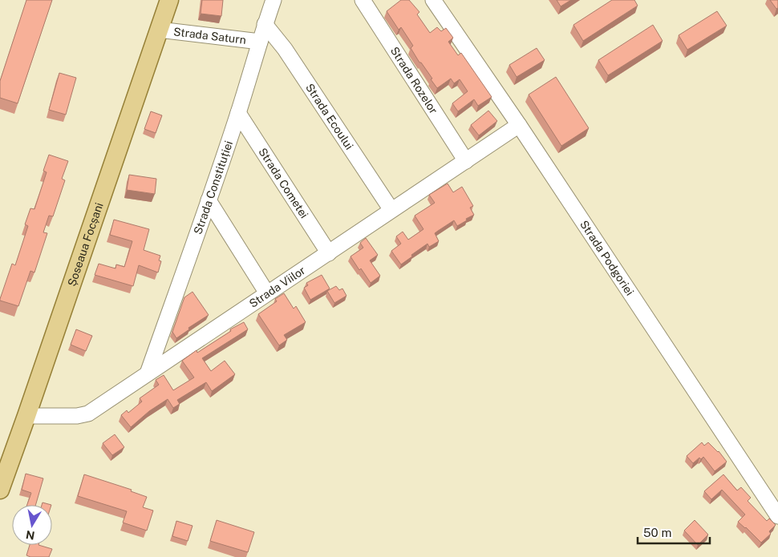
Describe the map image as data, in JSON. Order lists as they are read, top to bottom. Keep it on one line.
{"streets":{"main road":["Șoseaua Focșani"],"street":["Strada Saturn","Strada Rozelor","Strada Ecoului","Strada Cometei","Strada Constituției","Strada Podgoriei","Strada Viilor"]},"crossings":[["Strada Saturn","Strada Constituției"],["Strada Saturn","Șoseaua Focșani"],["Strada Rozelor","Strada Viilor"],["Strada Ecoului","Strada Constituției"],["Strada Ecoului","Strada Viilor"],["Strada Cometei","Strada Constituției"],["Strada Cometei","Strada Viilor"],["Strada Constituției","Strada Viilor"],["Șoseaua Focșani","Strada Viilor"],["Strada Podgoriei","Strada Viilor"]],"scale_bar":"50 m","north":"bottom"}
